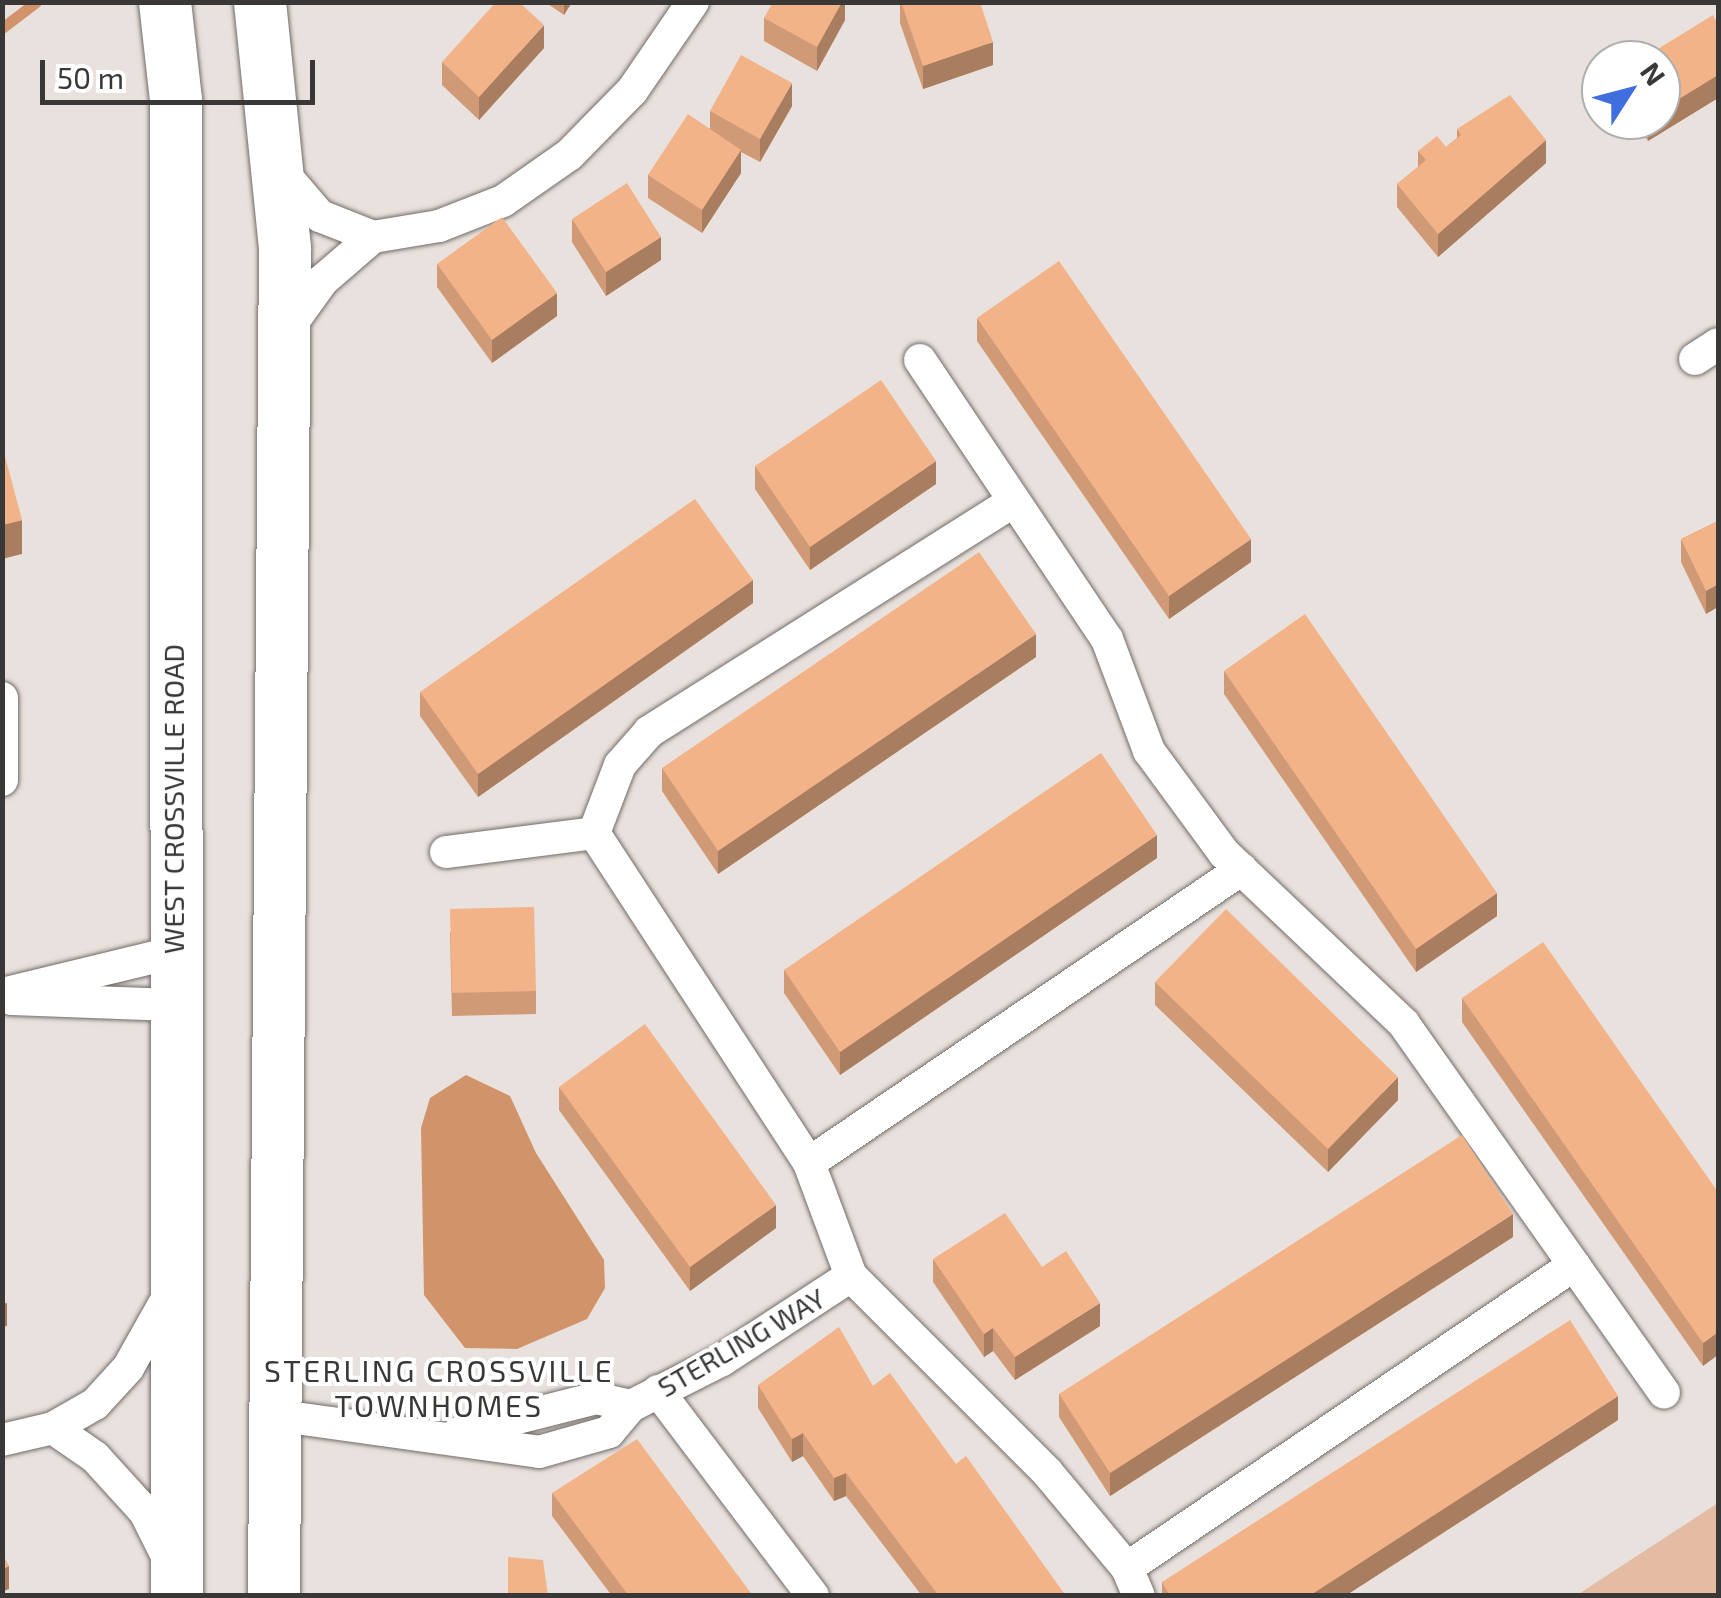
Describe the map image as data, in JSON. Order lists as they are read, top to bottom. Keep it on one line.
{"streets":{"main road":["WEST CROSSVILLE ROAD"],"street":["STERLING WAY"]},"districts":["STERLING CROSSVILLE TOWNHOMES"],"scale_bar":"50 m","north":"top right"}
